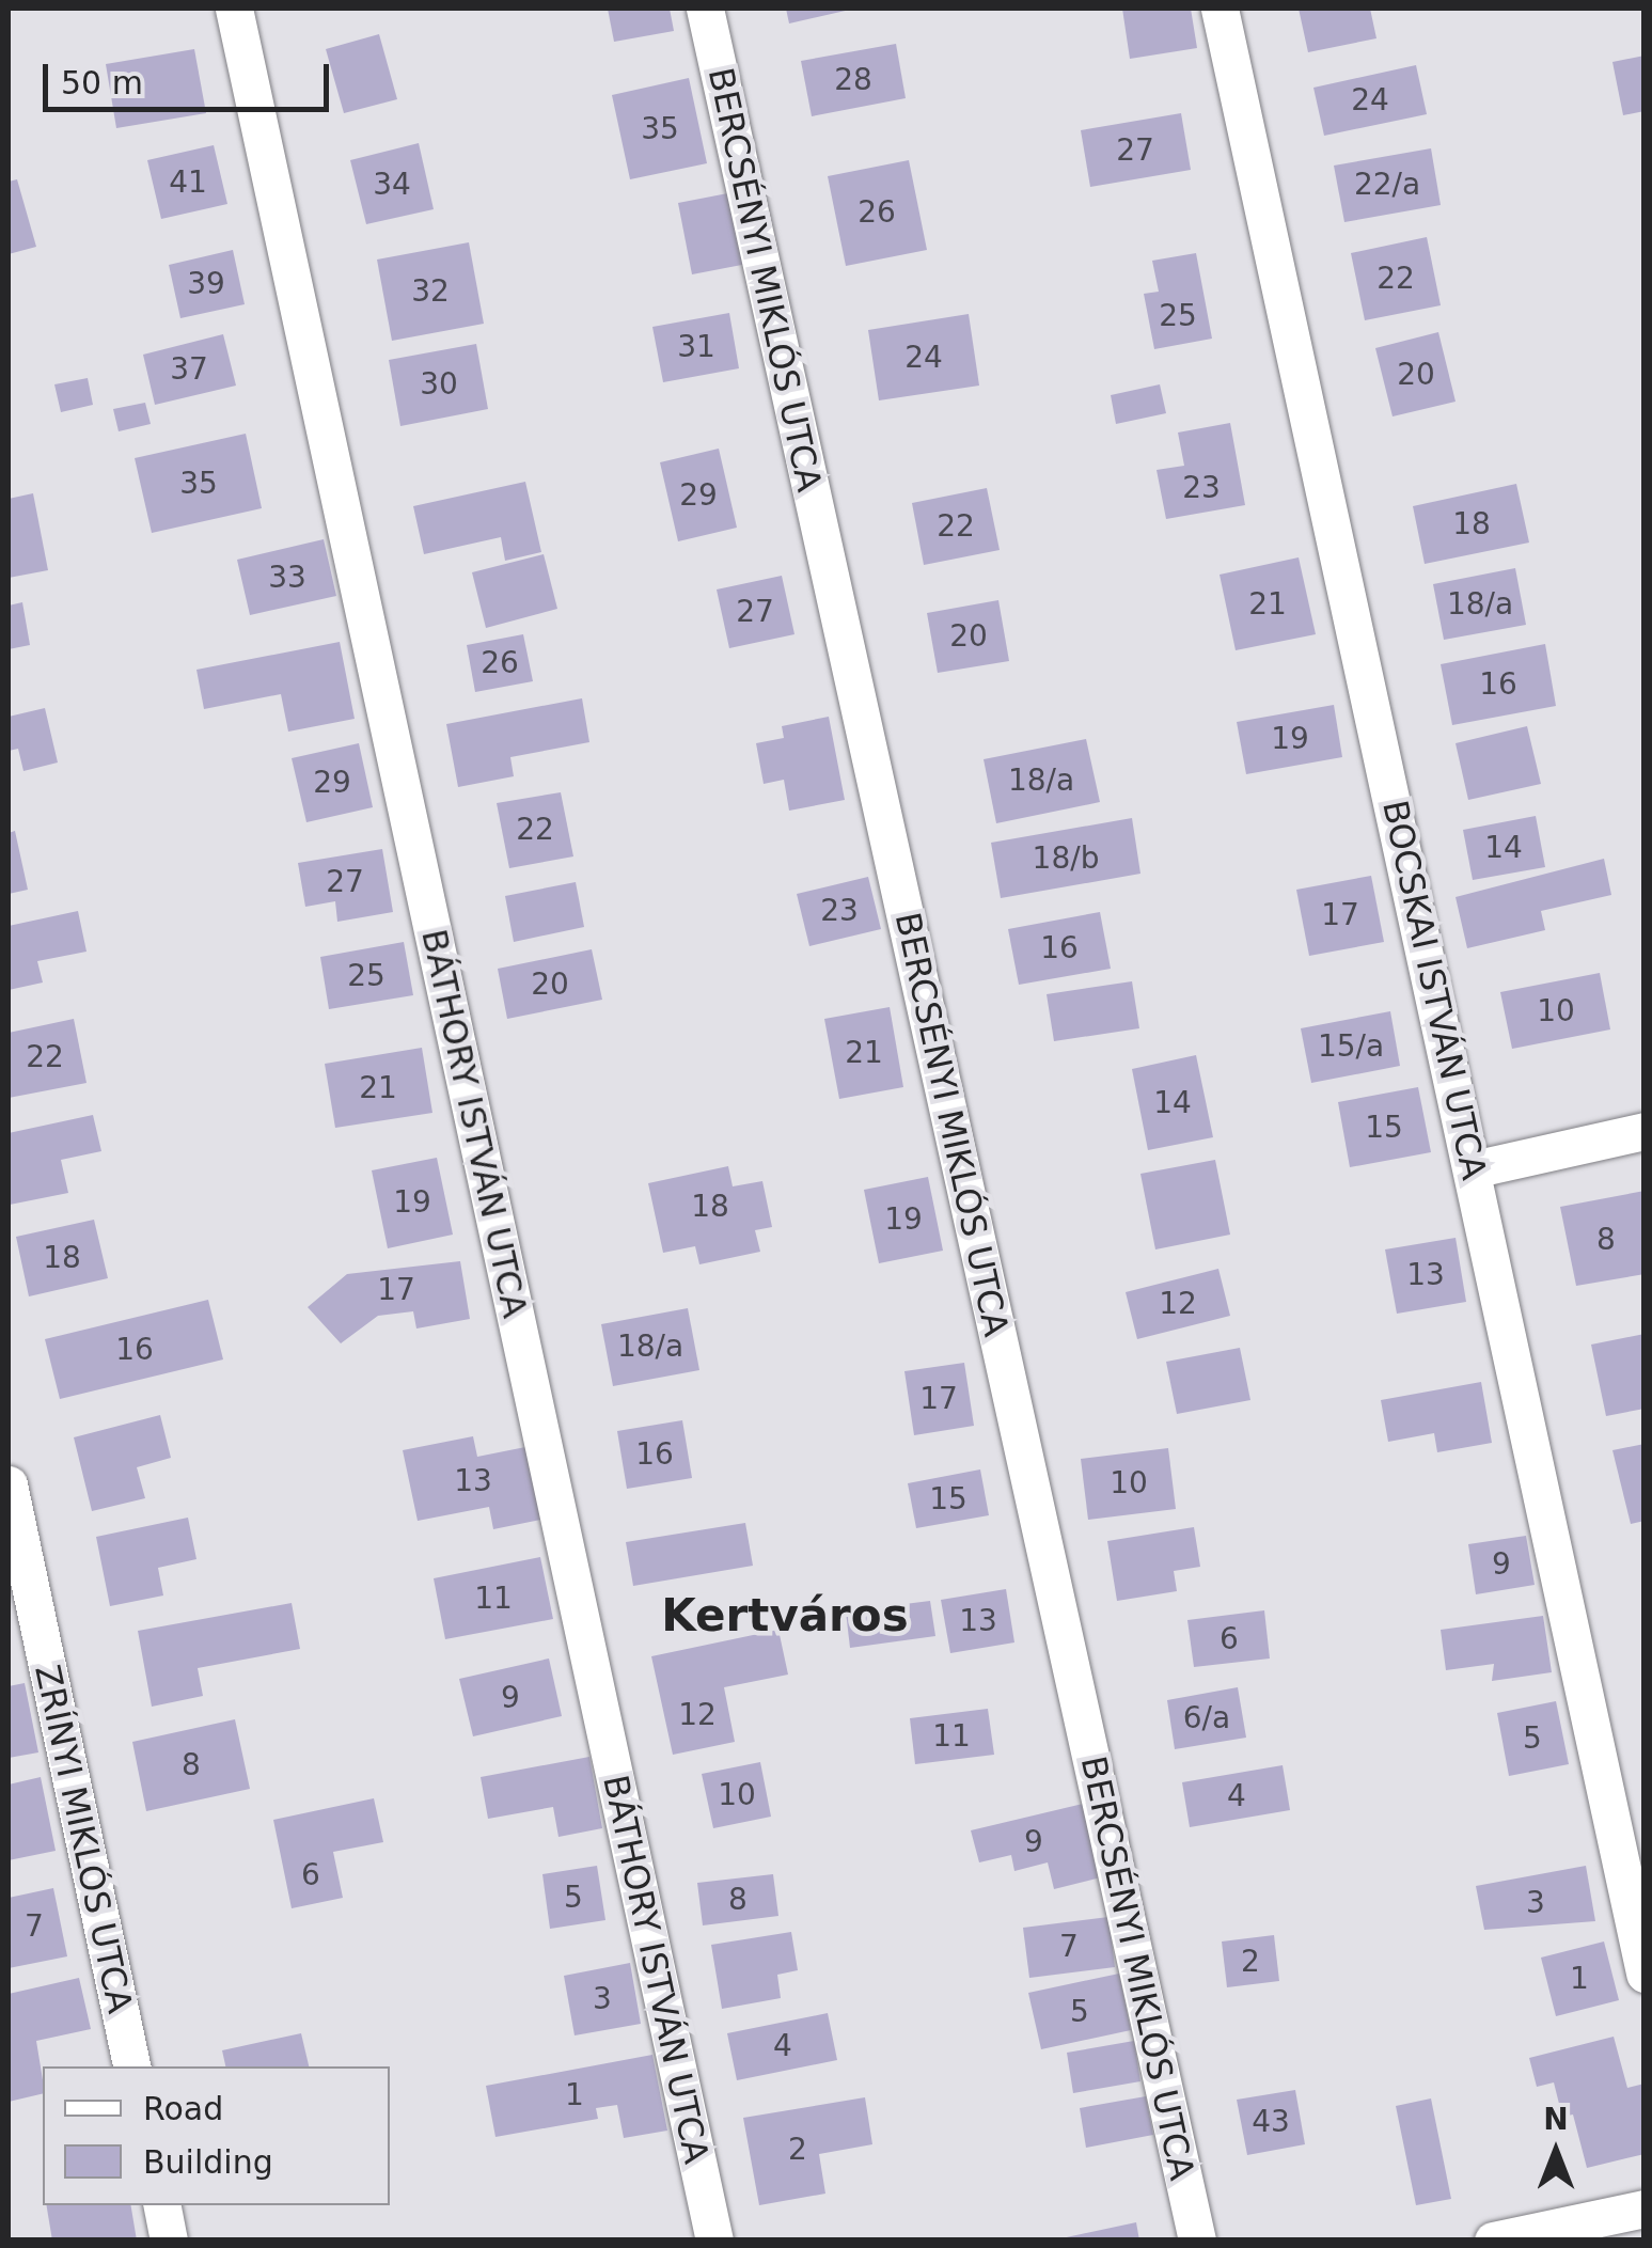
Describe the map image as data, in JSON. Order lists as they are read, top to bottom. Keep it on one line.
{"streets":{"street":["BERCSÉNYI MIKLÓS UTCA","BOCSKAI ISTVÁN UTCA","BÁTHORY ISTVÁN UTCA","ZRÍNYI MIKLÓS UTCA"]},"districts":["Kertváros"],"house_numbers":["28","24","35","27","41","34","22/a","26","22","39","32","25","31","24","37","20","30","35","23","29","18","22","33","21","18/a","27","20","26","16","19","18/a","29","22","14","18/b","27","23","17","16","25","20","10","15/a","21","22","21","14","15","19","18","19","8","18","13","17","12","18/a","16","17","16","13","10","15","9","11","13","6","9","12","6/a","11","5","8","10","4","9","6","5","8","3","7","7","2","1","3","5","4","1","43","2"],"legend":["Road","Building"],"scale_bar":"50 m","north":"top"}
